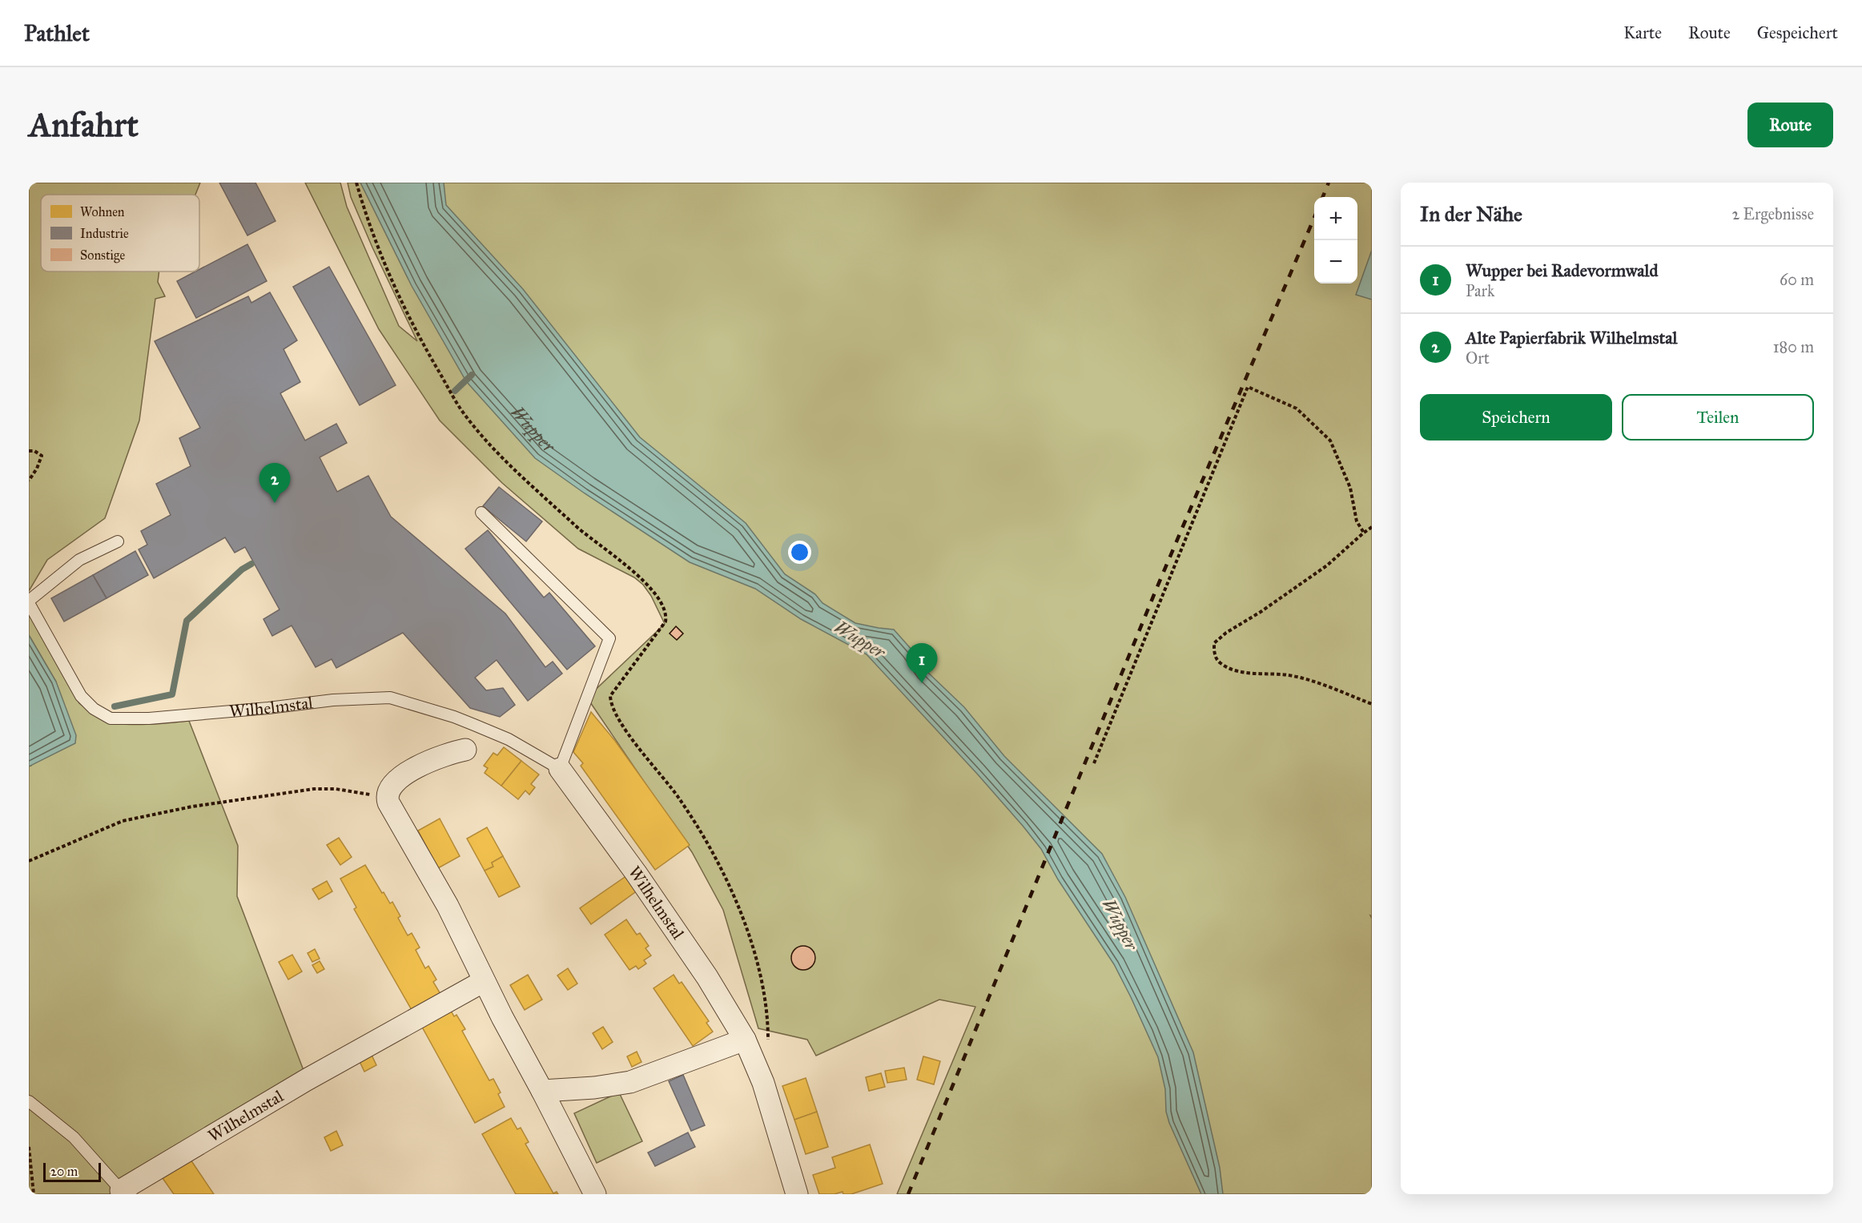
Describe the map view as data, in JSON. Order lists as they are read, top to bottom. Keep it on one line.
{"streets":{"street":["Wilhelmstal"]},"water":["Wupper"],"legend":["Wohnen","Industrie","Sonstige"],"scale_bar":"20 m","page":{"header":"Pathlet","nav":["Karte","Route","Gespeichert"],"buttons":["Route",["Speichern","Teilen"]],"title":"Anfahrt","heading":["In der Nähe","2 Ergebnisse"],"map_buttons":["+","−"],"list":[{"mark":"1","name":"Wupper bei Radevormwald","note":"Park","value":"60 m"},{"mark":"2","name":"Alte Papierfabrik Wilhelmstal","note":"Ort","value":"180 m"}],"pins":["2","1"],"scale":"20 m"}}
